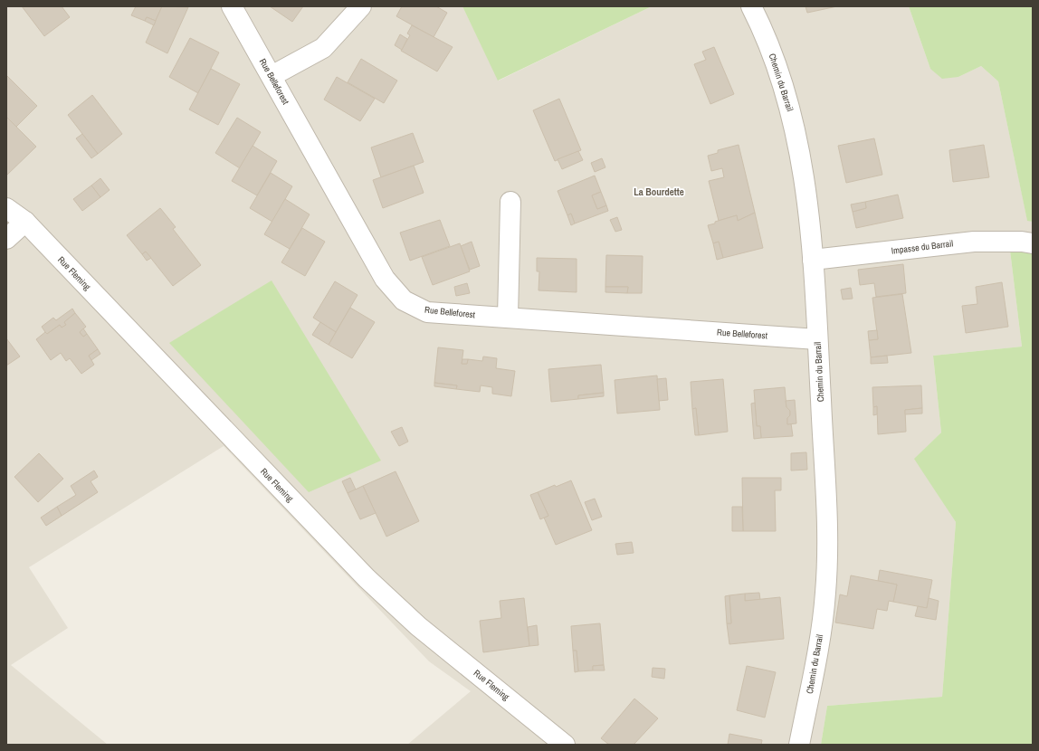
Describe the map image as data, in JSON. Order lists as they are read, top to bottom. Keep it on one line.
{"streets":{"street":["Rue Belleforest","Chemin du Barrail","Impasse du Barrail","Rue Fleming"]},"crossings":[["Rue Belleforest","Chemin du Barrail"],["Chemin du Barrail","Impasse du Barrail"]],"districts":["La Bourdette"]}
